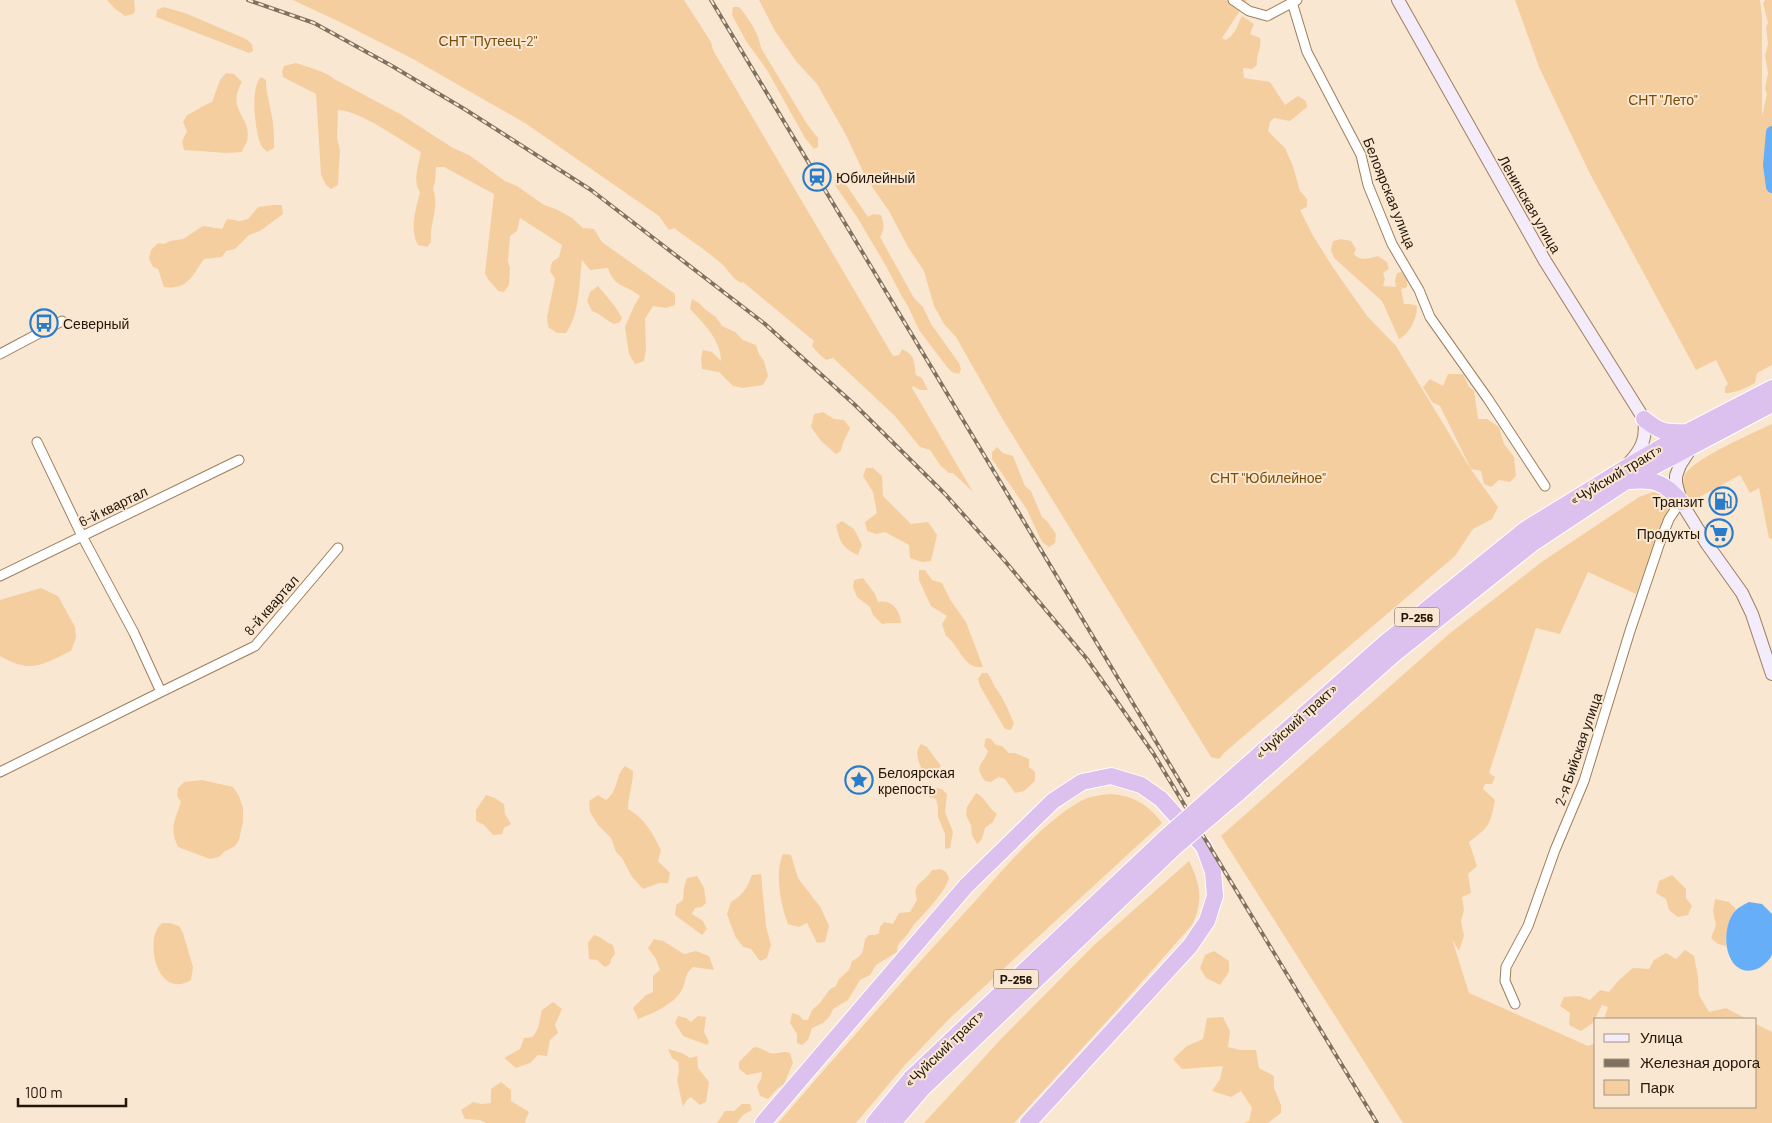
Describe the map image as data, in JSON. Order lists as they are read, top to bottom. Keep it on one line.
{"streets":{"highway":["«Чуйский тракт»","Р-256"],"street":["Белоярская улица","Ленинская улица","6-й квартал","8-й квартал","2-я Бийская улица"]},"parks":["СНТ \"Путеец-2\"","СНТ \"Лето\"","СНТ \"Юбилейное\""],"places":{"station":["Юбилейный"],"bus stop":["Северный"],"fuel station":["Транзит"],"supermarket":["Продукты"],"place":["Белоярская крепость"]},"legend":["Улица","Железная дорога","Парк"],"scale_bar":"100 m"}
